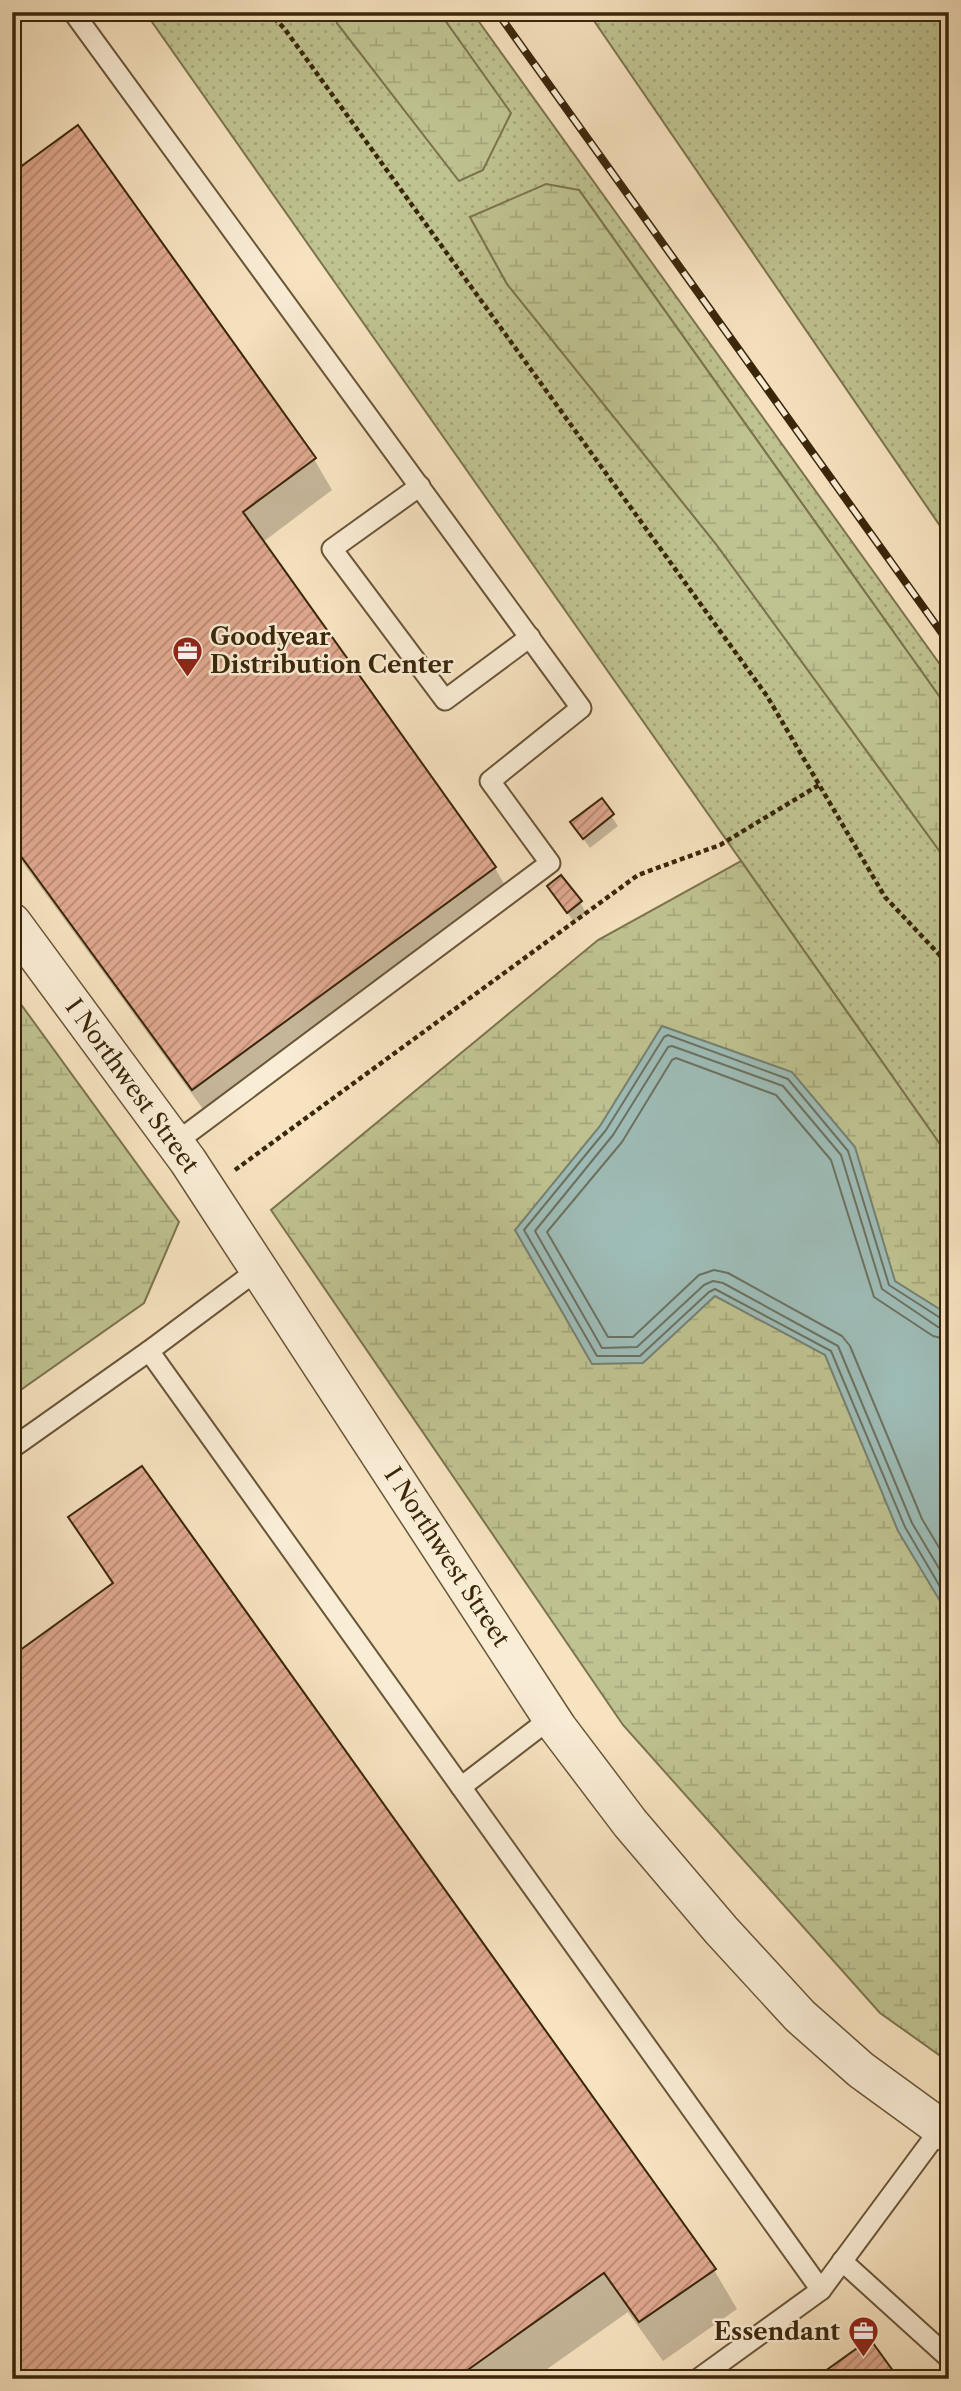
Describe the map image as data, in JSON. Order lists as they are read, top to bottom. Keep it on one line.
{"streets":{"street":["I Northwest Street"]},"places":{"office":["Goodyear Distribution Center","Essendant"]}}
